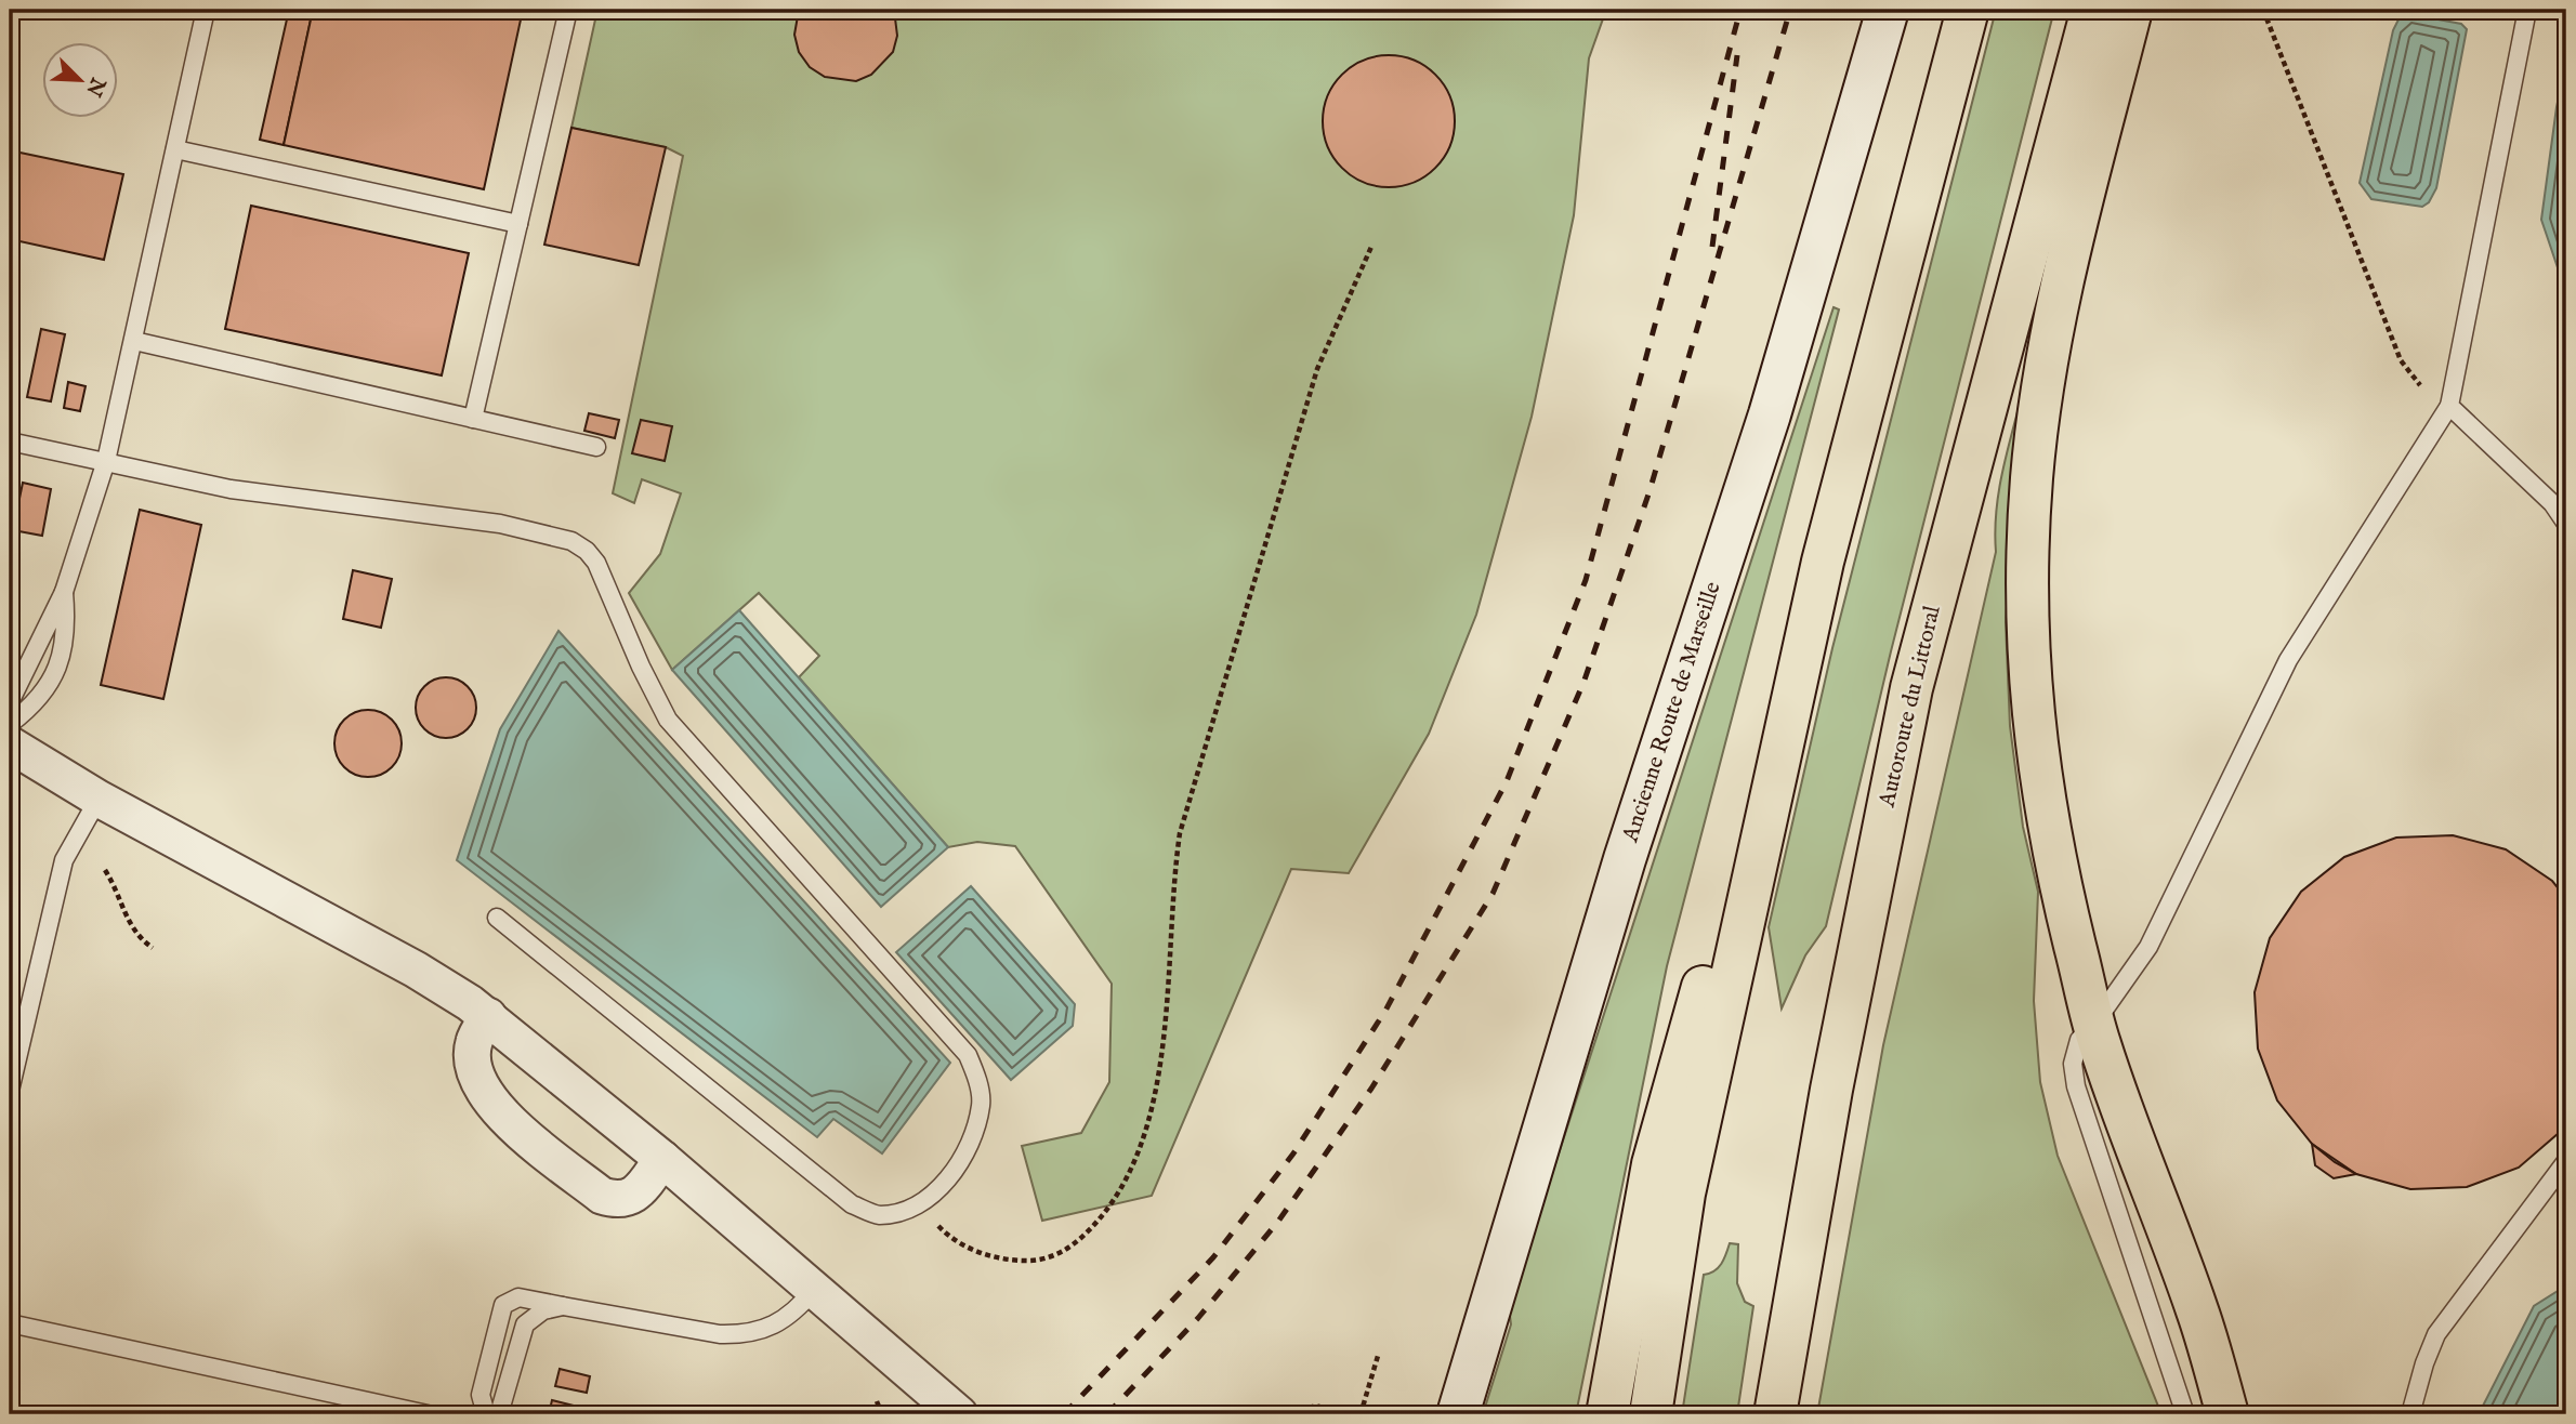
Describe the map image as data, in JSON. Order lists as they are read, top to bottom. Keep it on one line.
{"streets":{"highway":["Autoroute du Littoral"],"street":["Ancienne Route de Marseille"]},"north":"bottom right"}
